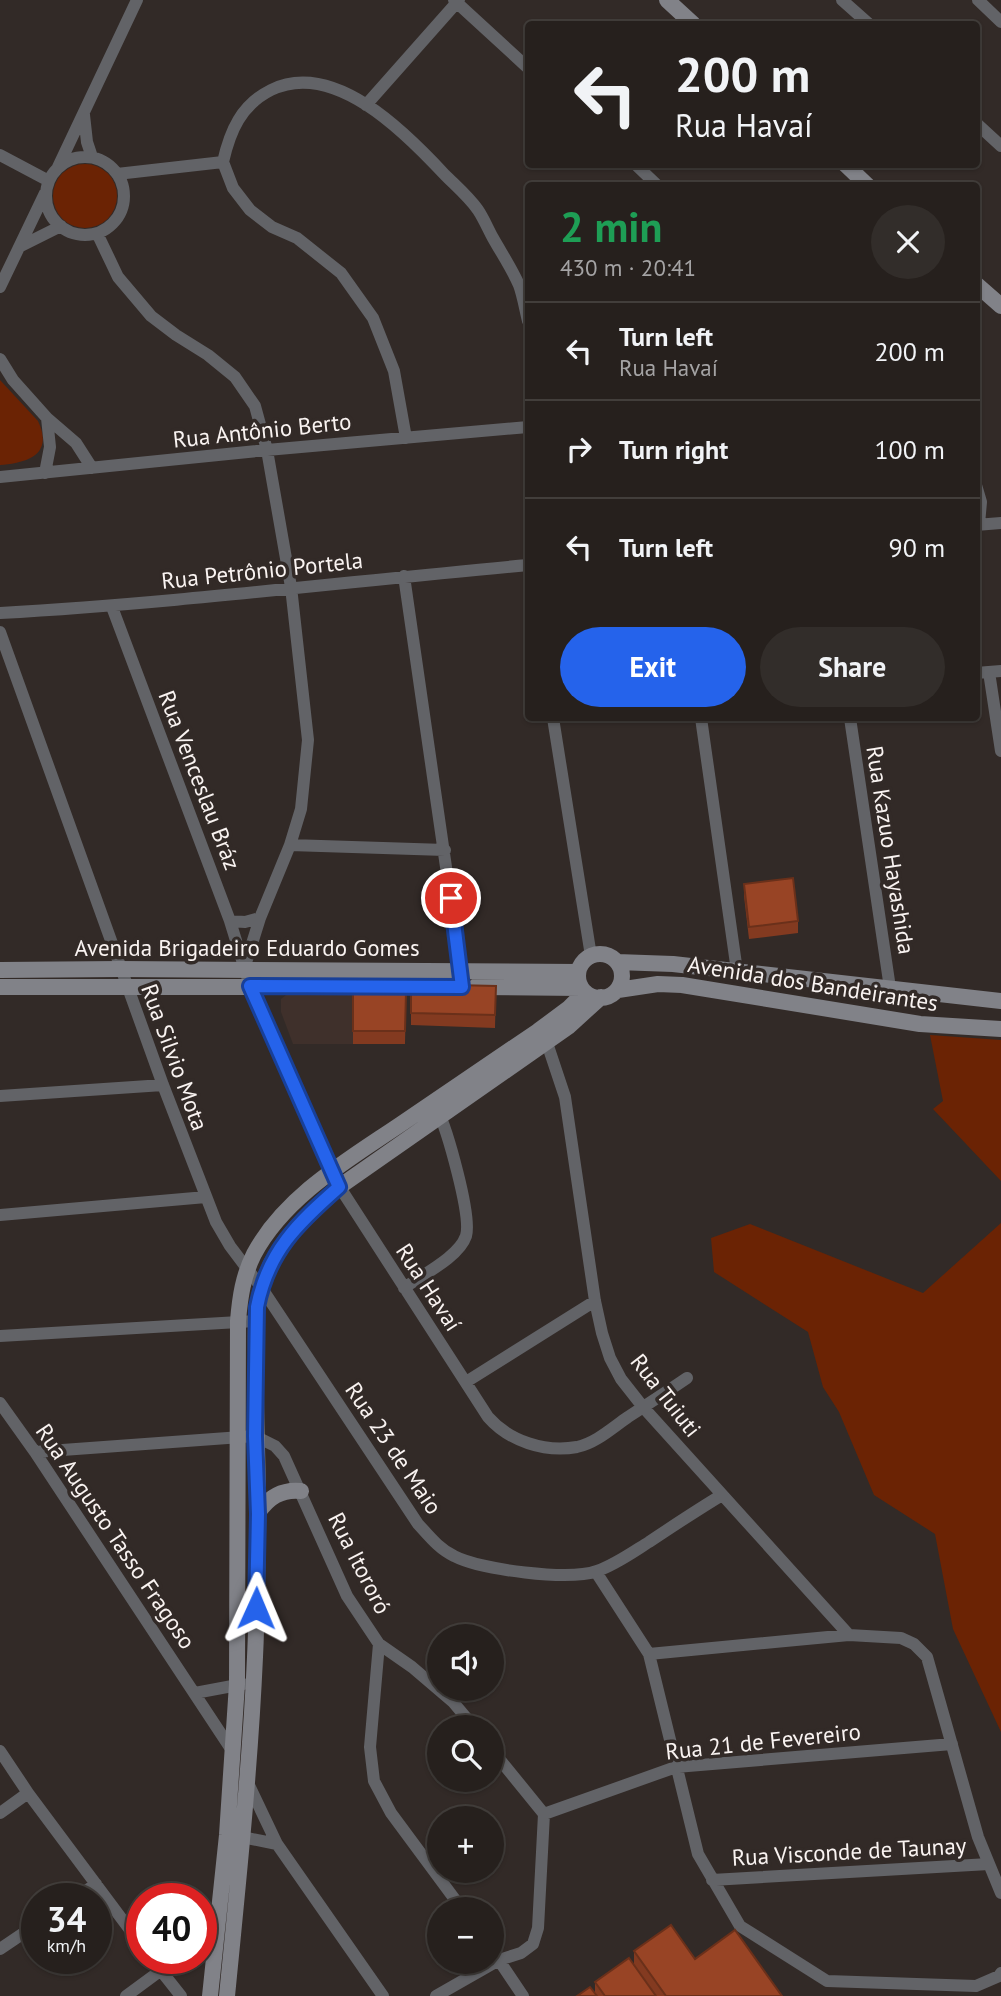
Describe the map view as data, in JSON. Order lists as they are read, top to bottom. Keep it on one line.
{"streets":{"street":["Rua Antônio Berto","Rua Petrônio Portela","Rua Venceslau Bráz","Rua Kazuo Hayashida","Avenida Brigadeiro Eduardo Gomes","Avenida dos Bandeirantes","Rua Silvio Mota","Rua Havaí","Rua Tuiuti","Rua 23 de Maio","Rua Augusto Tasso Fragoso","Rua Itororó","Rua 21 de Fevereiro","Rua Visconde de Taunay"]},"crossings":[["Rua Petrônio Portela","Rua Venceslau Bráz"],["Rua Venceslau Bráz","Avenida Brigadeiro Eduardo Gomes"],["Rua Venceslau Bráz","Rua Havaí"],["Rua Kazuo Hayashida","Avenida dos Bandeirantes"],["Avenida Brigadeiro Eduardo Gomes","Avenida dos Bandeirantes"],["Avenida Brigadeiro Eduardo Gomes","Rua Silvio Mota"],["Avenida Brigadeiro Eduardo Gomes","Rua Havaí"],["Rua Silvio Mota","Rua 23 de Maio"],["Rua Havaí","Rua Tuiuti"],["Rua Tuiuti","Rua 23 de Maio"]],"page":{"turn":["200 m","Rua Havaí"],"heading":["2 min","430 m · 20:41"],"list":[{"name":"Turn left","note":"Rua Havaí","value":"200 m"},{"name":"Turn right","value":"100 m"},{"name":"Turn left","value":"90 m"}],"buttons":["Exit","Share"],"map_buttons":["+","−"],"speed":"34 km/h","limit":"40"}}
